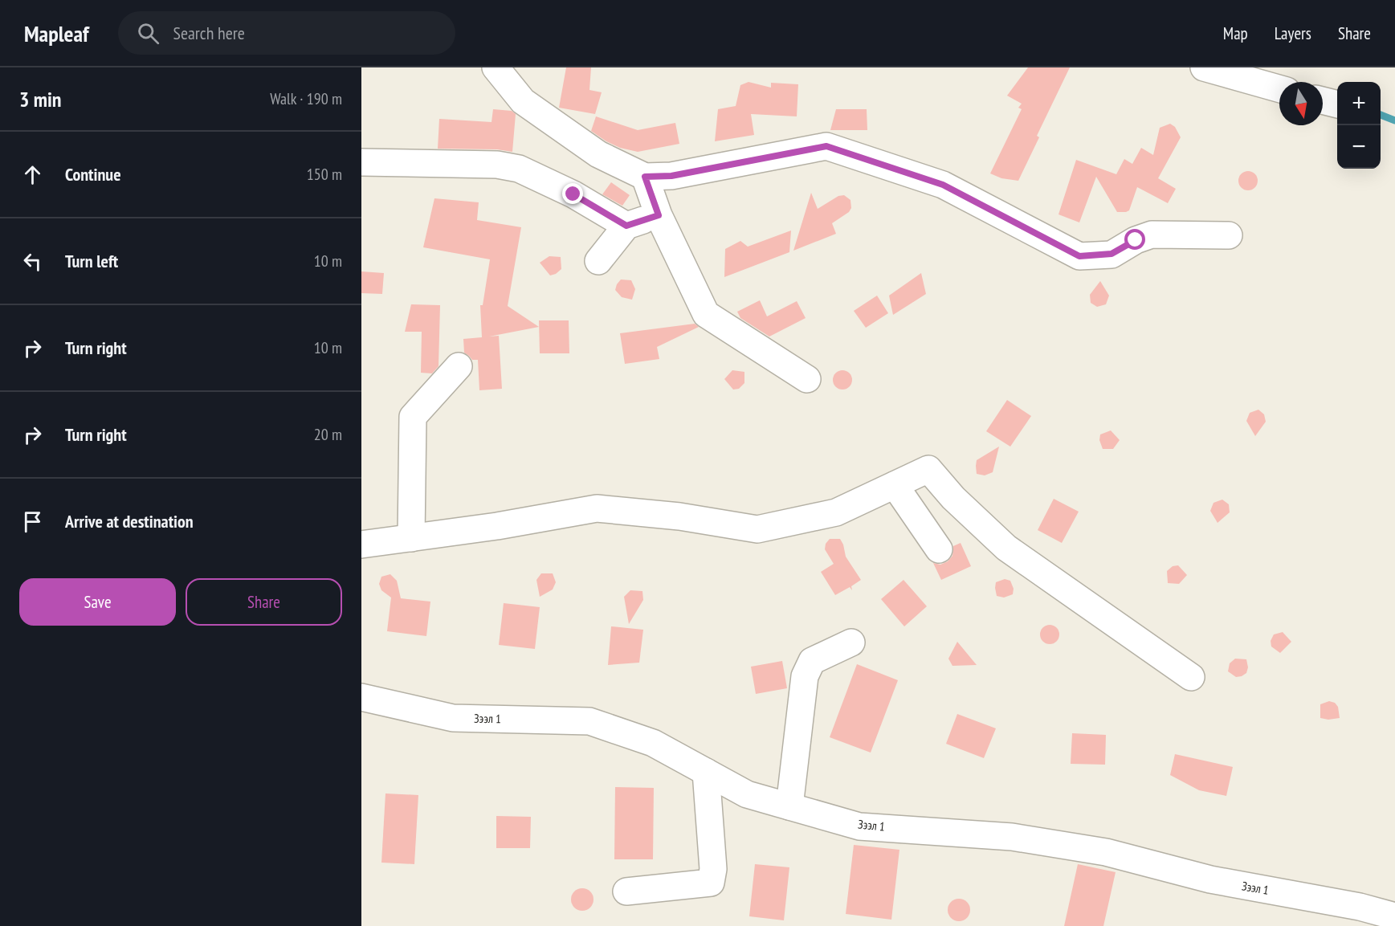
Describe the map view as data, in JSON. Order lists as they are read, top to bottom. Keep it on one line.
{"streets":{"street":["Зээл 1"]},"north":"bottom","page":{"header":"Mapleaf","search":"Search here","nav":["Map","Layers","Share"],"heading":["3 min","Walk · 190 m"],"map_buttons":["+","−"],"list":[["Continue","150 m"],["Turn left","10 m"],["Turn right","10 m"],["Turn right","20 m"],"Arrive at destination"],"buttons":["Save","Share"]}}
